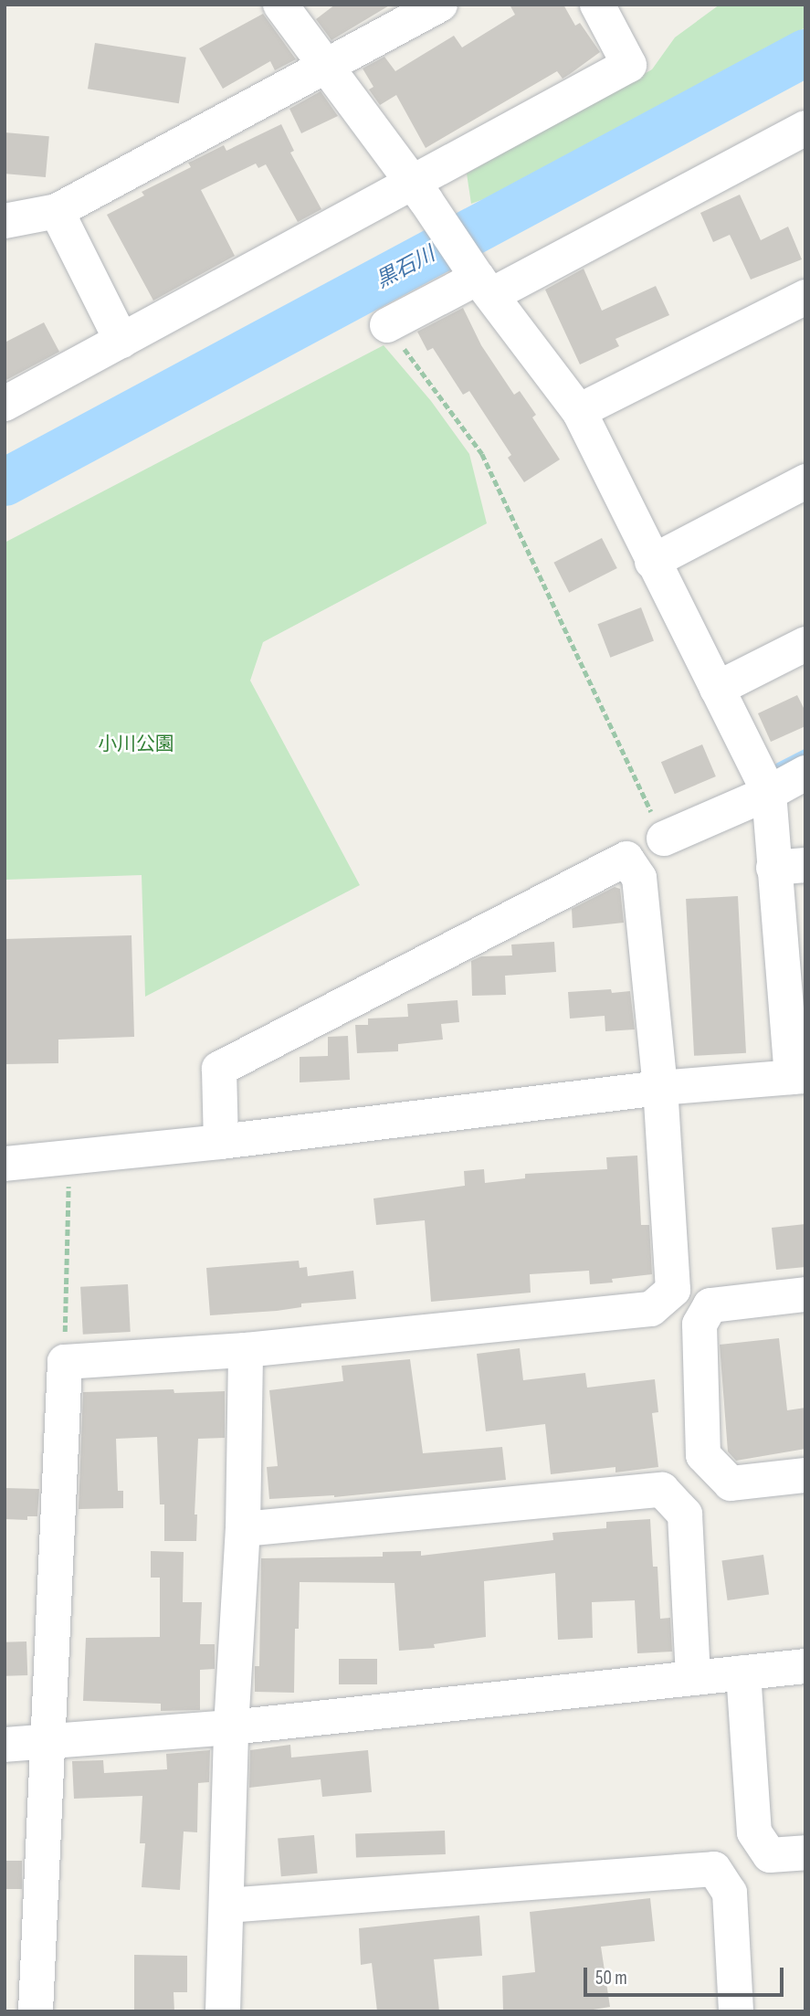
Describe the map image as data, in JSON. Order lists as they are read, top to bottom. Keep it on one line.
{"water":["黒石川"],"parks":["小川公園"],"scale_bar":"50 m"}
